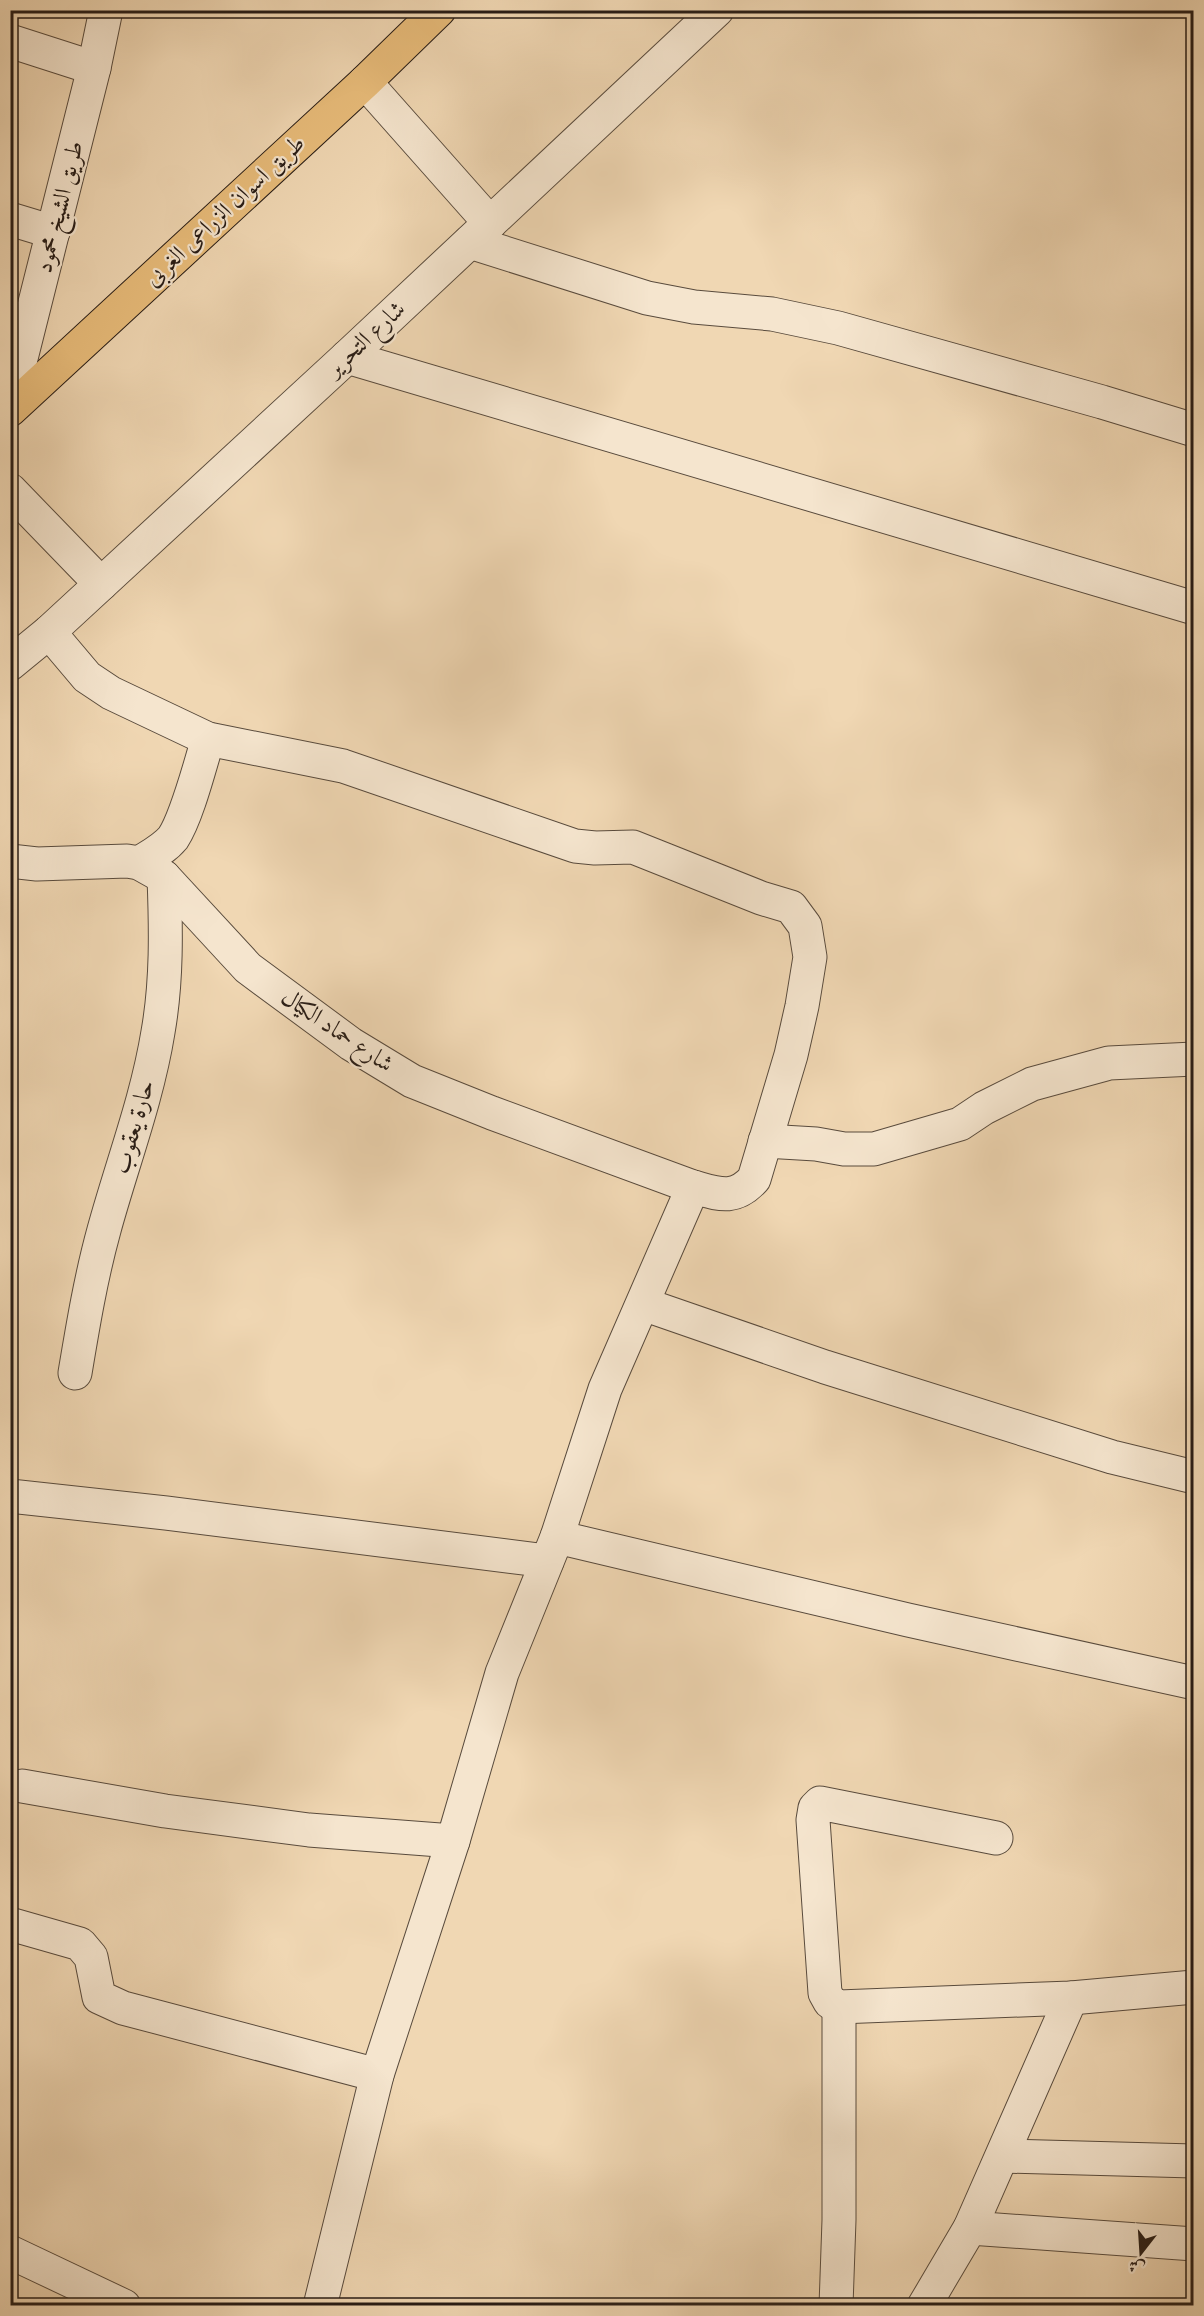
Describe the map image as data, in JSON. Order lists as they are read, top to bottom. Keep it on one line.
{"streets":{"main road":["طريق اسوان الزراعى الغربى"],"street":["طريق الشيخ محمود","شارع التحرير","شارع حماد الكيال","حارة يعقوب"]},"crossings":[["شارع التحرير","شارع حماد الكيال"],["شارع حماد الكيال","حارة يعقوب"]],"north":"bottom"}
